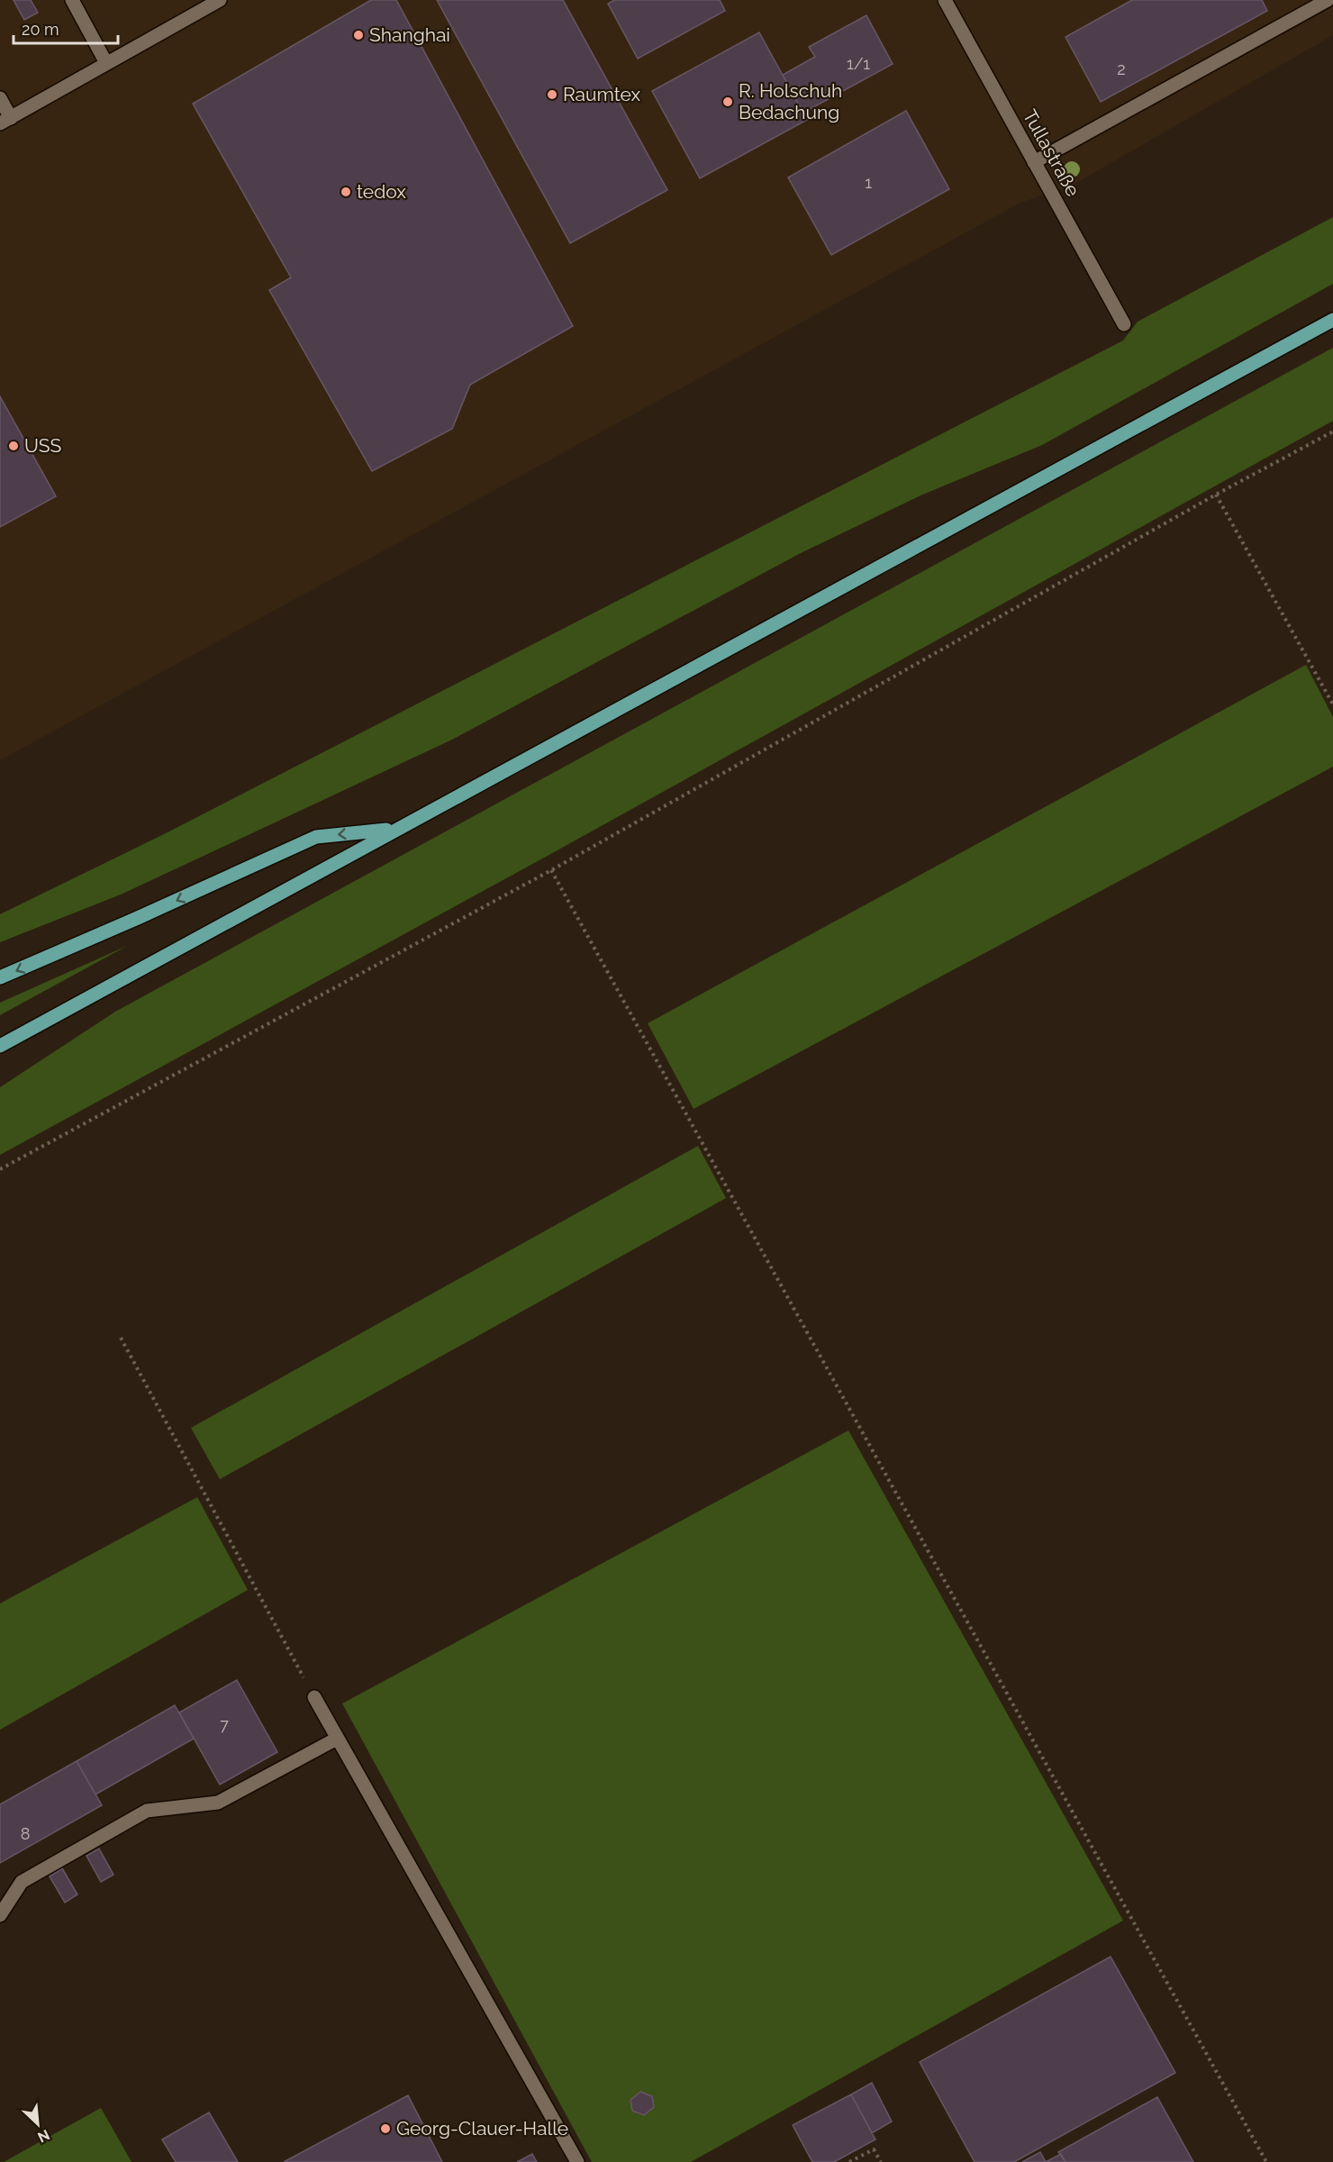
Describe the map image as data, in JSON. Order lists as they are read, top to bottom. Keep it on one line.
{"streets":{"street":["Tullastraße"]},"places":["Shanghai","Raumtex","R. Holschuh Bedachung","tedox","USS","Georg-Clauer-Halle"],"house_numbers":["1/1","2","1","7","8"],"scale_bar":"20 m","north":"bottom right"}
